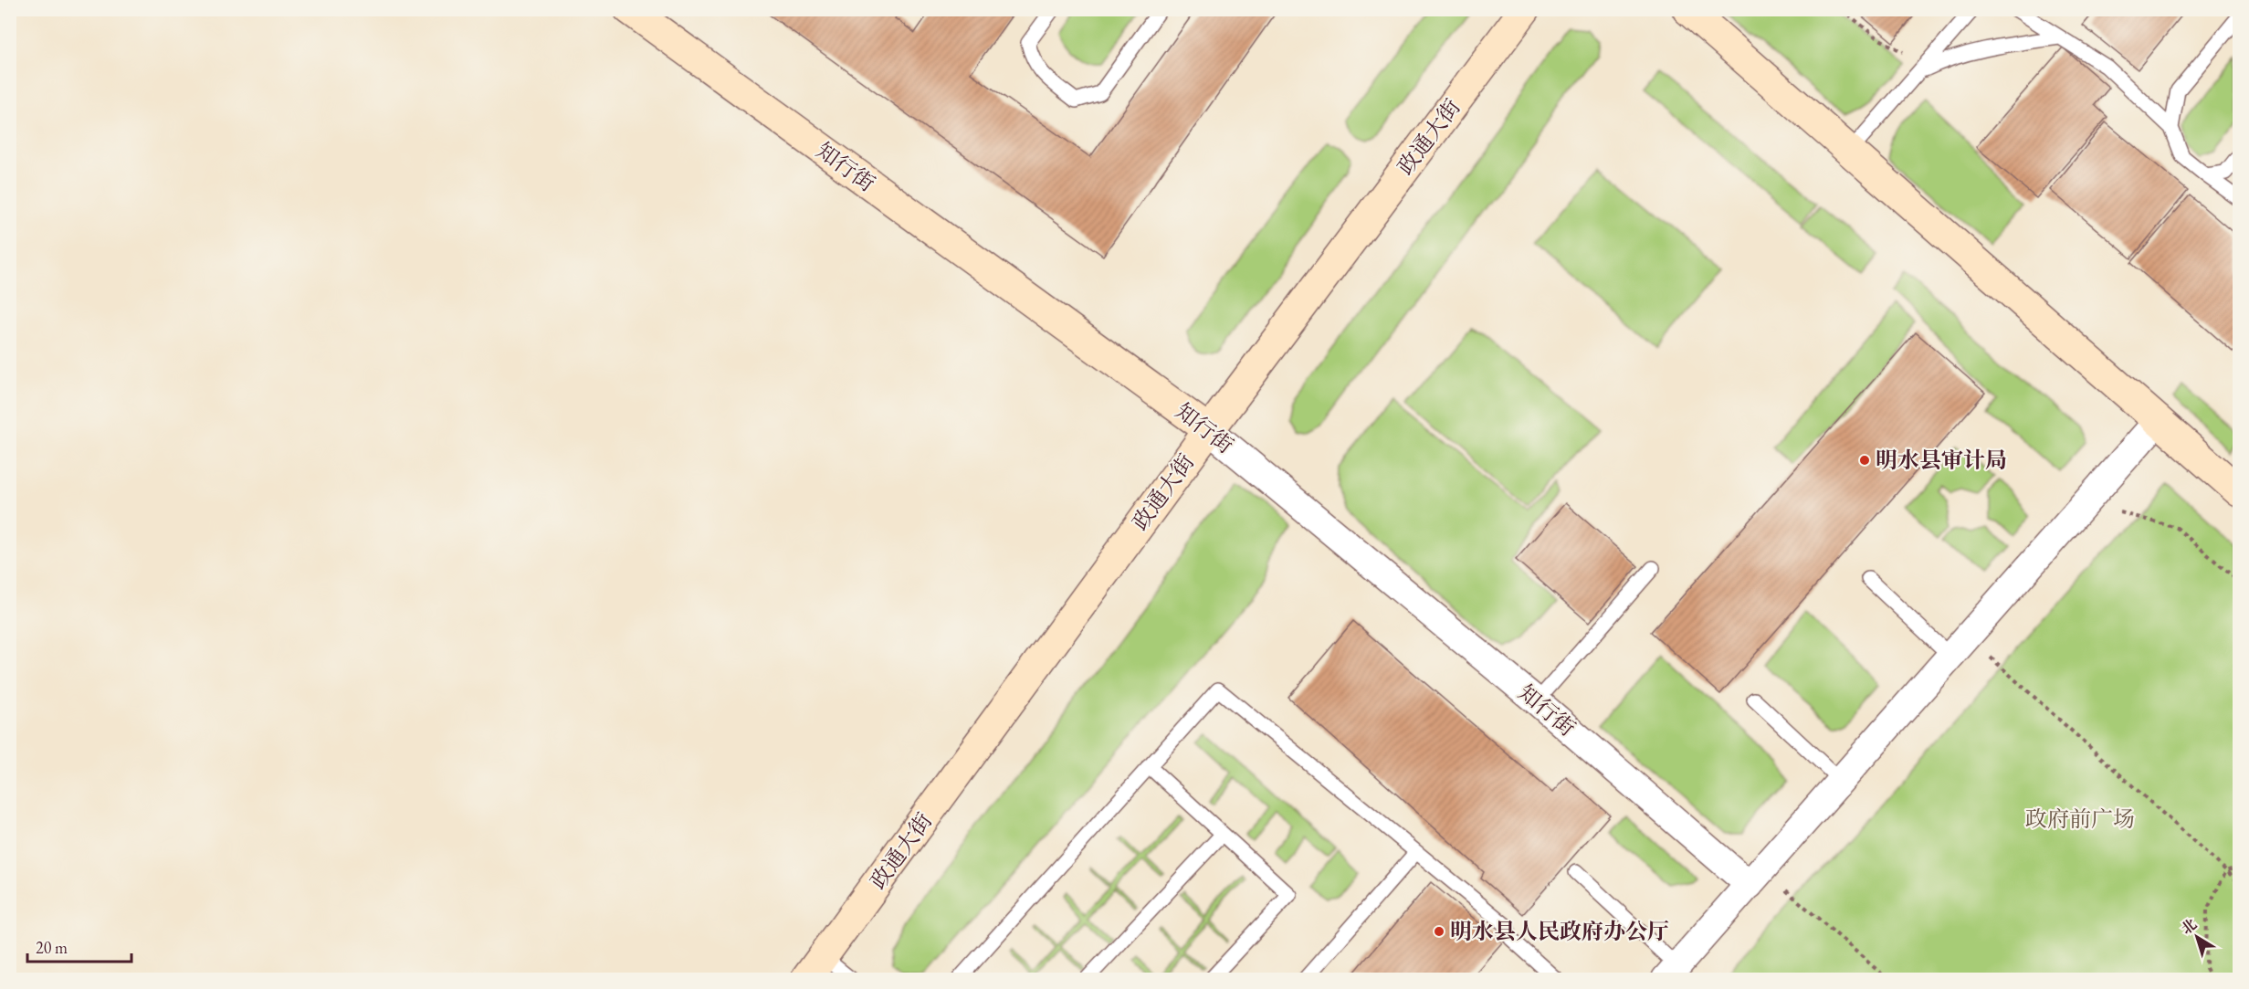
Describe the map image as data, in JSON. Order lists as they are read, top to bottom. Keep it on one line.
{"streets":{"street":["政通大街","知行街"]},"crossings":[["政通大街","知行街"]],"parks":["政府前广场"],"places":["明水县审计局","明水县人民政府办公厅"],"scale_bar":"20 m","north":"top left"}
